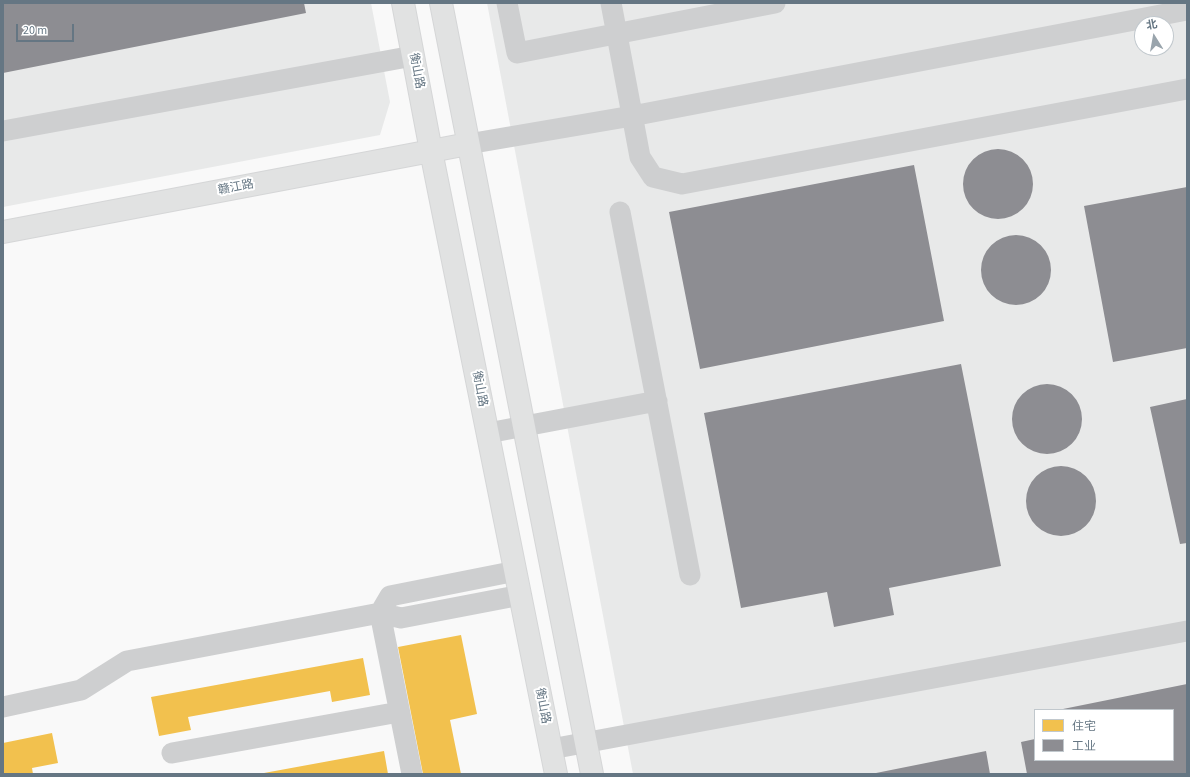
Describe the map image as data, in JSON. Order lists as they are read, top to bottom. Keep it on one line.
{"streets":{"street":["衡山路","赣江路"]},"crossings":[["衡山路","赣江路"]],"legend":["住宅","工业"],"scale_bar":"20 m","north":"top"}
